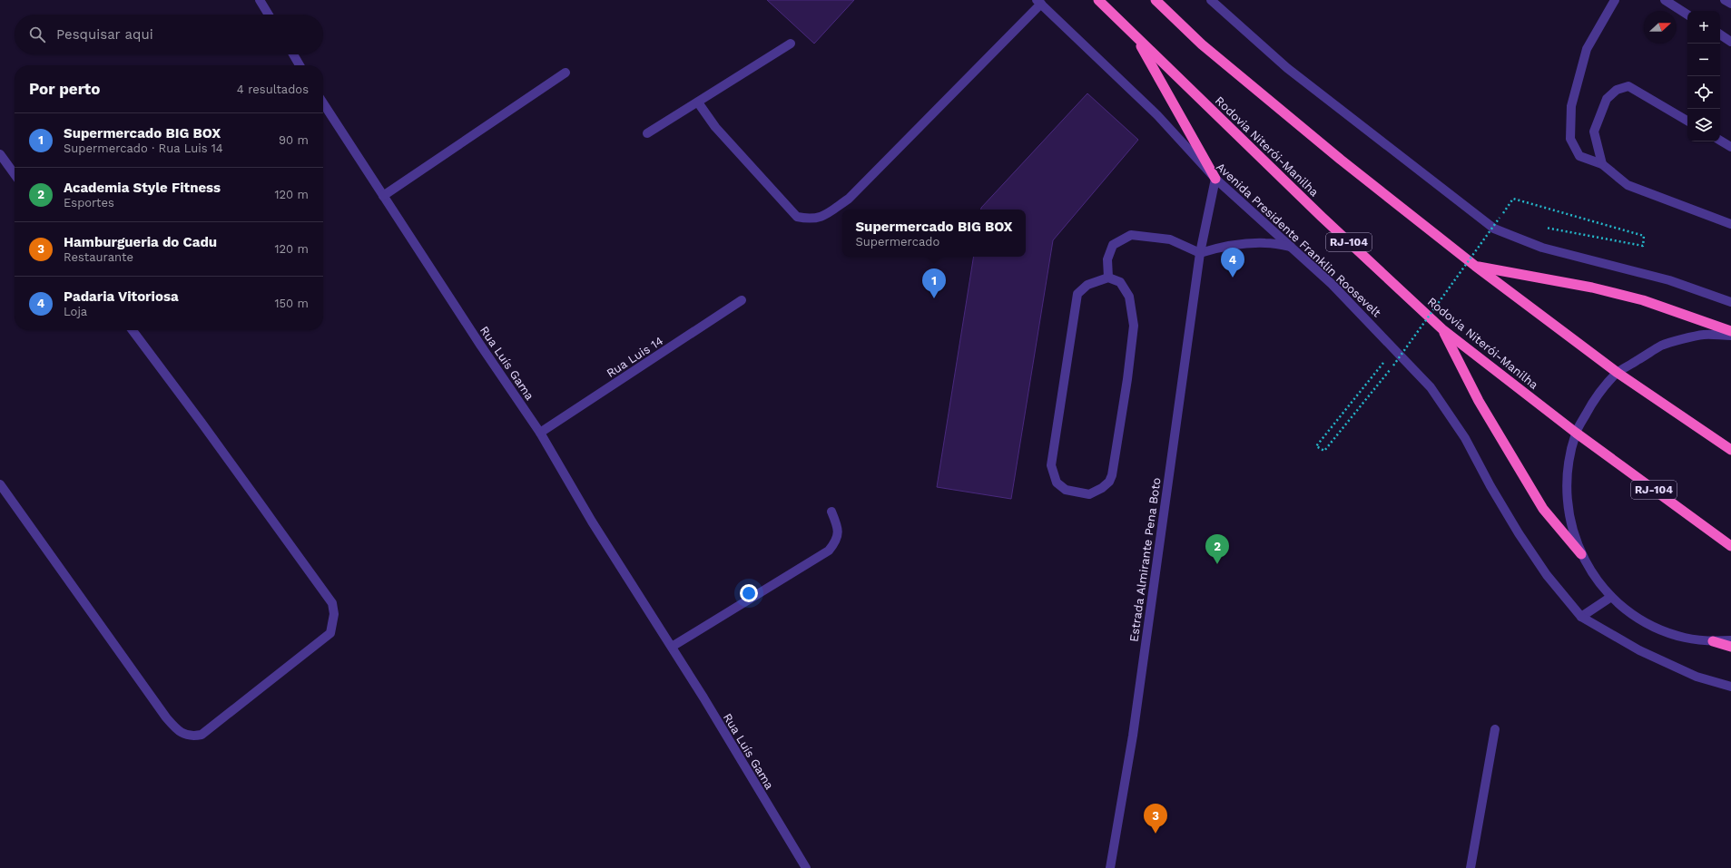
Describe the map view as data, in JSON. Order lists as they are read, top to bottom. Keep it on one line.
{"streets":{"highway":["Rodovia Niterói-Manilha","RJ-104"],"street":["Avenida Presidente Franklin Roosevelt","Rua Luis 14","Rua Luís Gama","Estrada Almirante Pena Boto"]},"crossings":[["Avenida Presidente Franklin Roosevelt","Estrada Almirante Pena Boto"],["Rua Luis 14","Rua Luís Gama"]],"north":"right","page":{"map_buttons":["+","−"],"search":"Pesquisar aqui","heading":["Por perto","4 resultados"],"list":[{"mark":"1","name":"Supermercado BIG BOX","note":"Supermercado · Rua Luis 14","value":"90 m"},{"mark":"2","name":"Academia Style Fitness","note":"Esportes","value":"120 m"},{"mark":"3","name":"Hamburgueria do Cadu","note":"Restaurante","value":"120 m"},{"mark":"4","name":"Padaria Vitoriosa","note":"Loja","value":"150 m"}],"popup":["Supermercado BIG BOX","Supermercado"],"pins":["4","1","2","3"]}}
